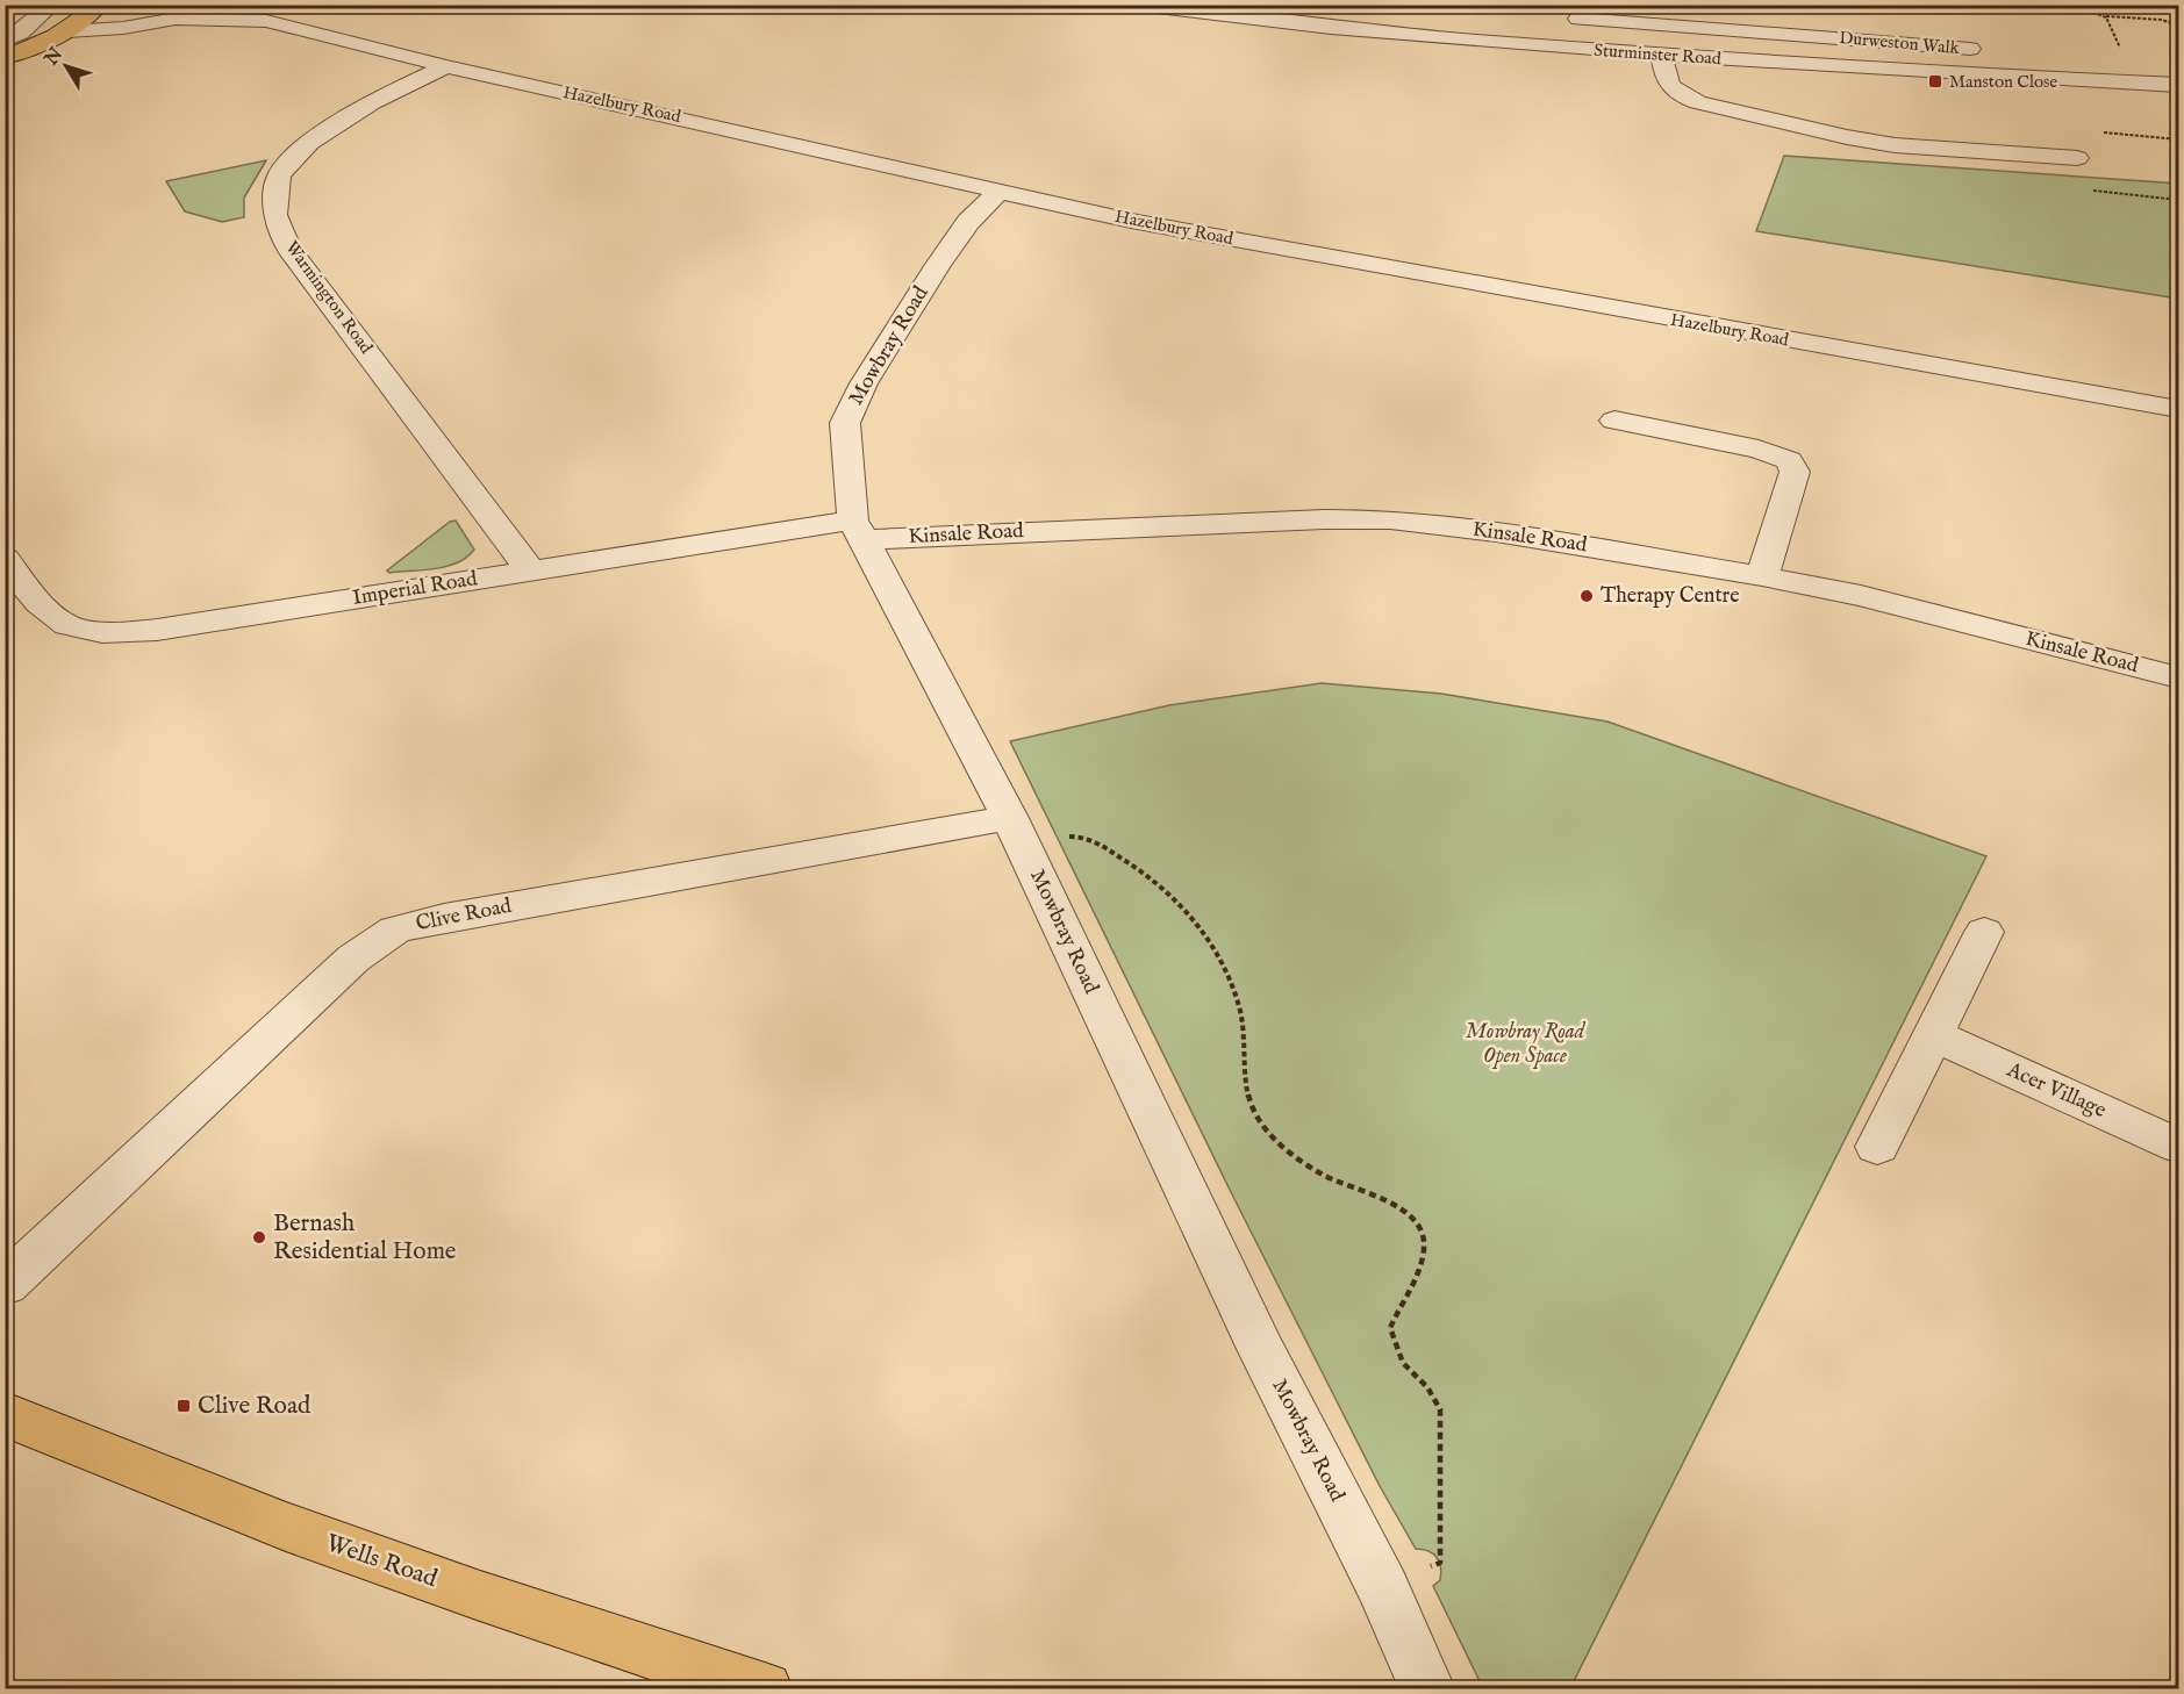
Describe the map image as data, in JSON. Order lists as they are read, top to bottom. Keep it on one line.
{"streets":{"main road":["Wells Road"],"street":["Durweston Walk","Sturminster Road","Hazelbury Road","Warmington Road","Mowbray Road","Kinsale Road","Imperial Road","Clive Road","Acer Village"]},"crossings":[["Durweston Walk","Sturminster Road"],["Hazelbury Road","Warmington Road"],["Hazelbury Road","Mowbray Road"],["Warmington Road","Imperial Road"],["Mowbray Road","Kinsale Road"],["Mowbray Road","Imperial Road"],["Mowbray Road","Clive Road"],["Kinsale Road","Imperial Road"]],"parks":["Mowbray Road Open Space"],"places":{"transit":["Manston Close","Clive Road"],"other":["Therapy Centre","Bernash Residential Home"]},"north":"top left"}
